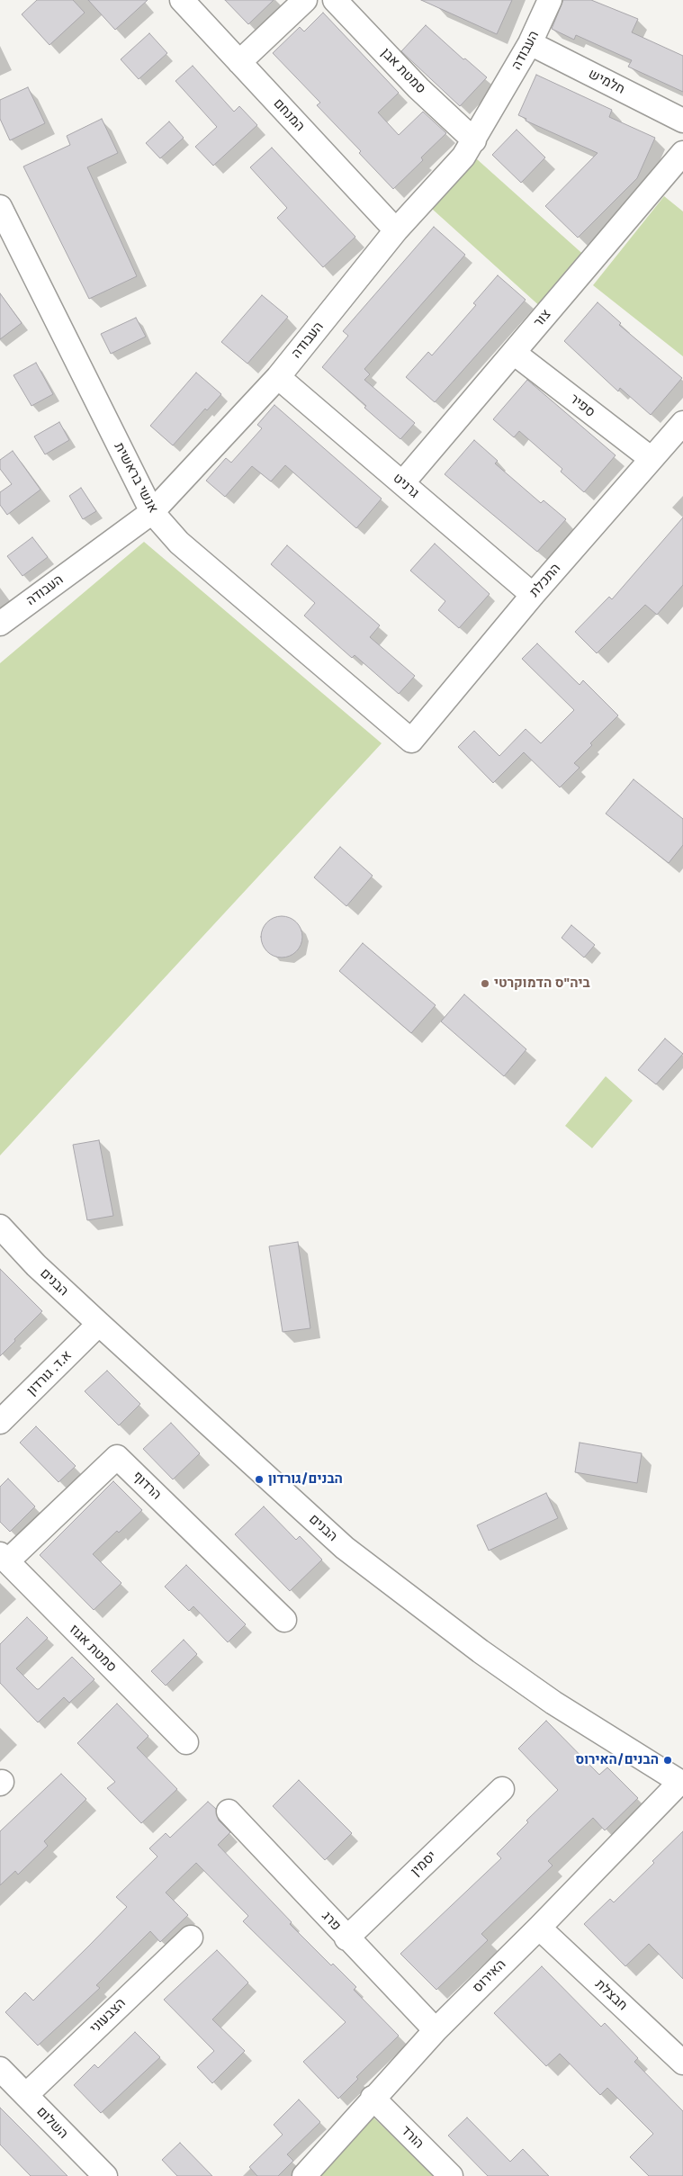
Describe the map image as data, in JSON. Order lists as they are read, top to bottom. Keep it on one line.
{"streets":{"street":["העבודה","סמטת אבן","חלמיש","המנחם","צור","ספיר","אנשי בראשית","גרניט","התכלת","הבנים","א.ד. גורדון","הרדוף","סמטת אגוז","יסמין","פרג","האירוס","חבצלת","הצבעוני","השלום","הורד"]},"crossings":[["העבודה","סמטת אבן"],["העבודה","חלמיש"],["העבודה","המנחם"],["העבודה","אנשי בראשית"],["העבודה","גרניט"],["צור","ספיר"],["צור","גרניט"],["ספיר","התכלת"],["אנשי בראשית","התכלת"],["גרניט","התכלת"],["הבנים","א.ד. גורדון"],["הבנים","האירוס"],["הרדוף","סמטת אגוז"],["יסמין","פרג"],["פרג","האירוס"],["האירוס","חבצלת"],["האירוס","הורד"],["הצבעוני","השלום"]],"places":["ביה\"ס הדמוקרטי","הבנים/גורדון","הבנים/האירוס"]}
